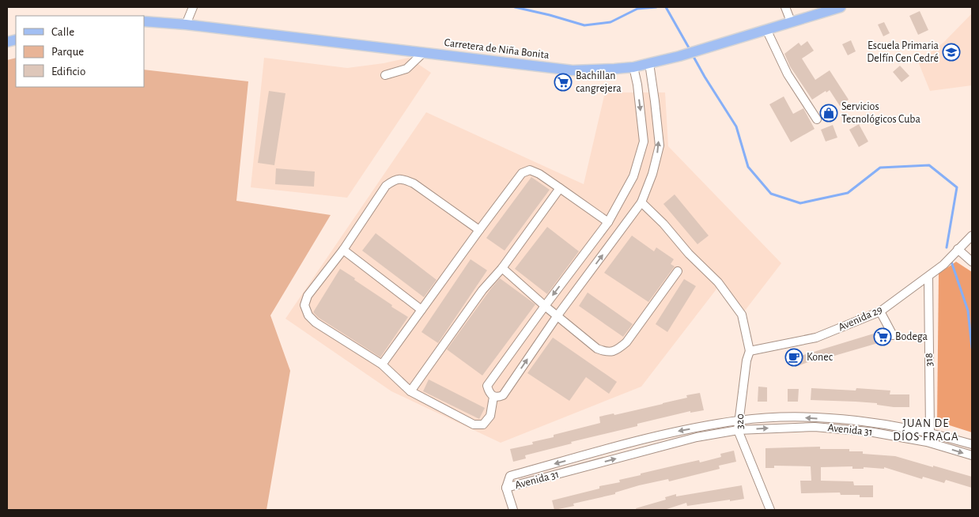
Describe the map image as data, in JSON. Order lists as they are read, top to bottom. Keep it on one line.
{"streets":{"main road":["Carretera de Niña Bonita"],"street":["Avenida 29","318","320","Avenida 31"]},"crossings":[["Avenida 29","318"],["Avenida 29","320"],["318","Avenida 31"],["320","Avenida 31"]],"districts":["JUAN DE DÍOS FRAGA"],"places":{"school or university":["Escuela Primaria Delfín Cen Cedré"],"supermarket":["Bachillan cangrejera","Bodega"],"shop":["Servicios Tecnológicos Cuba"],"cafe":["Konec"]},"legend":["Calle","Parque","Edificio"]}
